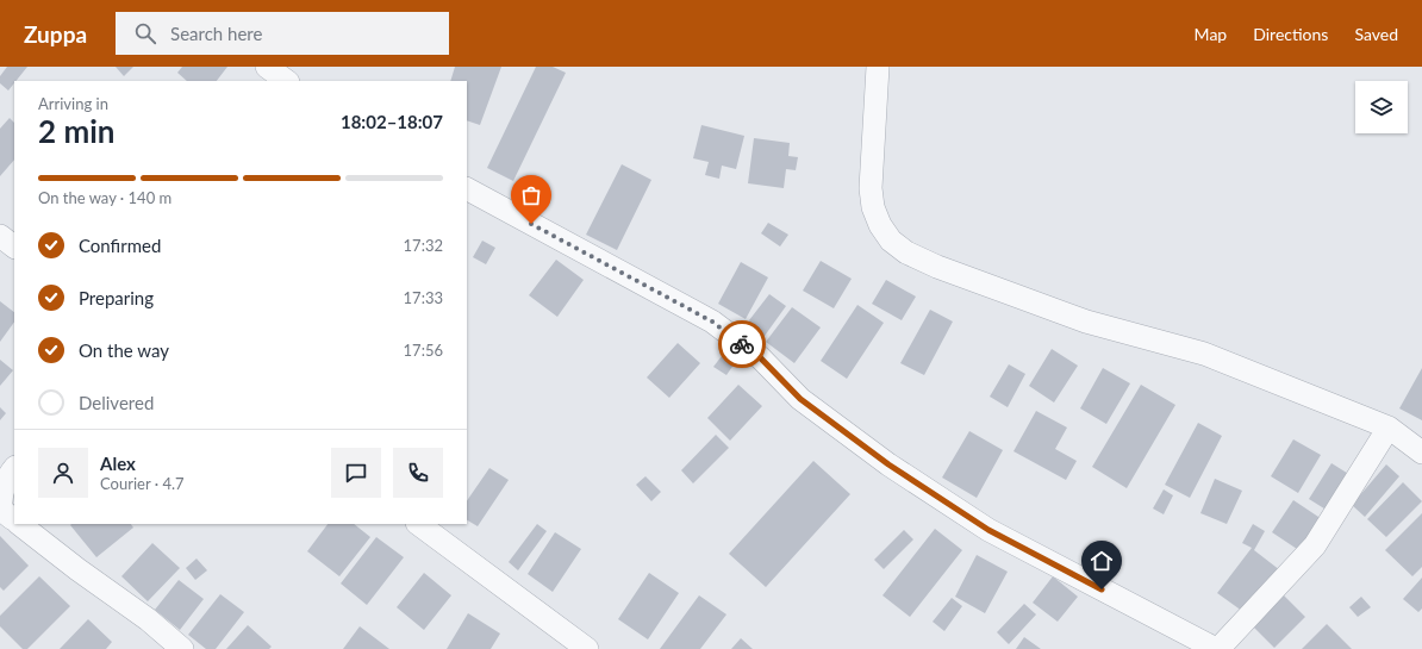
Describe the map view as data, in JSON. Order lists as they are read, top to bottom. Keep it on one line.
{"page":{"header":"Zuppa","search":"Search here","nav":["Map","Directions","Saved"],"heading":["2 min","Arriving in","18:02–18:07"],"panel":["Alex","Courier · 4.7"],"bar":"On the way · 140 m","list":[["Confirmed","17:32"],["Preparing","17:33"],["On the way","17:56"],"Delivered"]}}
